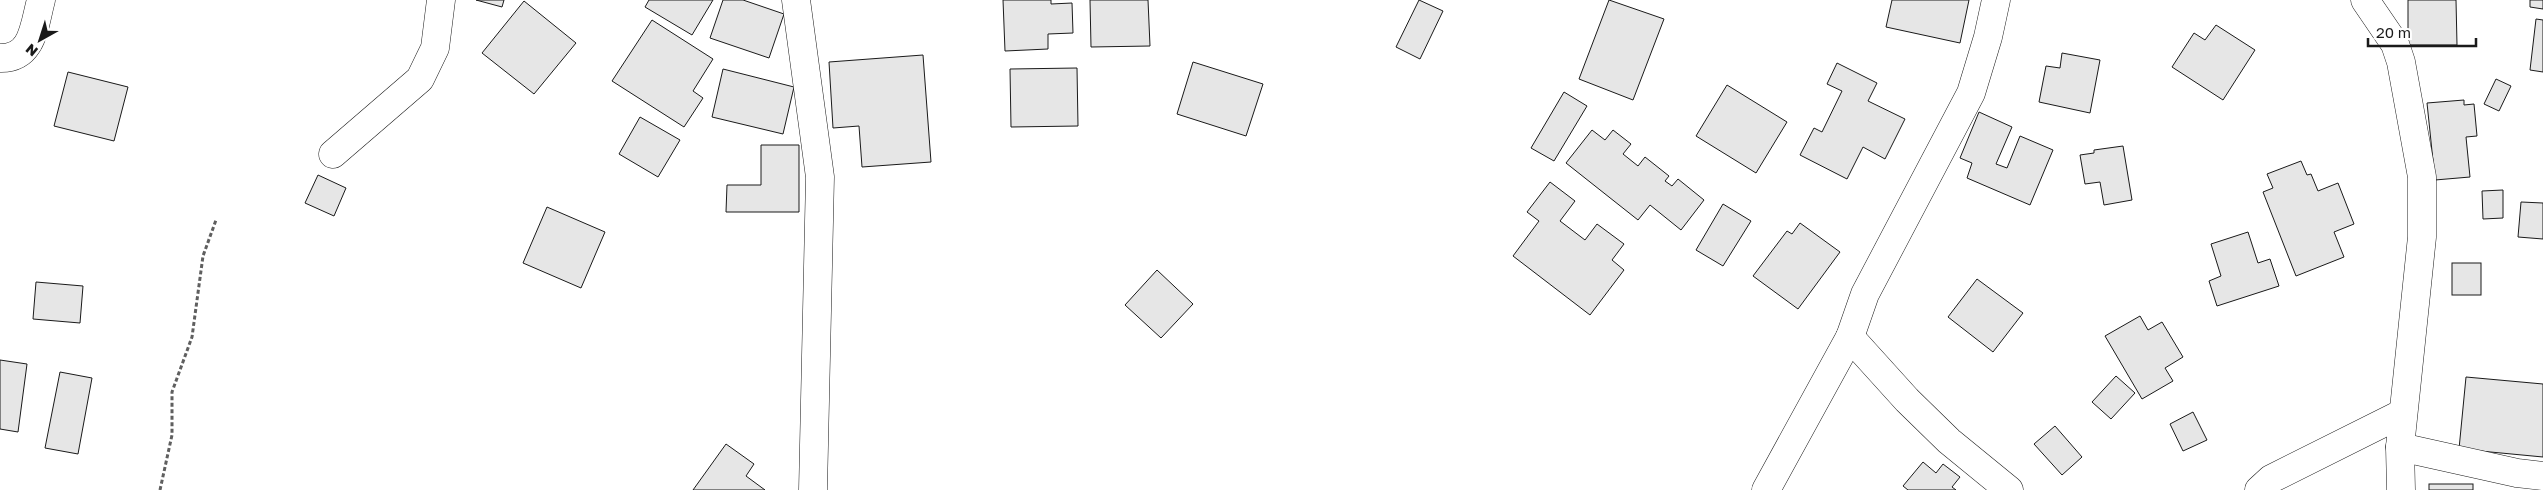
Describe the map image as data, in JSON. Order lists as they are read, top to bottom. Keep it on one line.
{"scale_bar":"20 m","north":"bottom left"}
